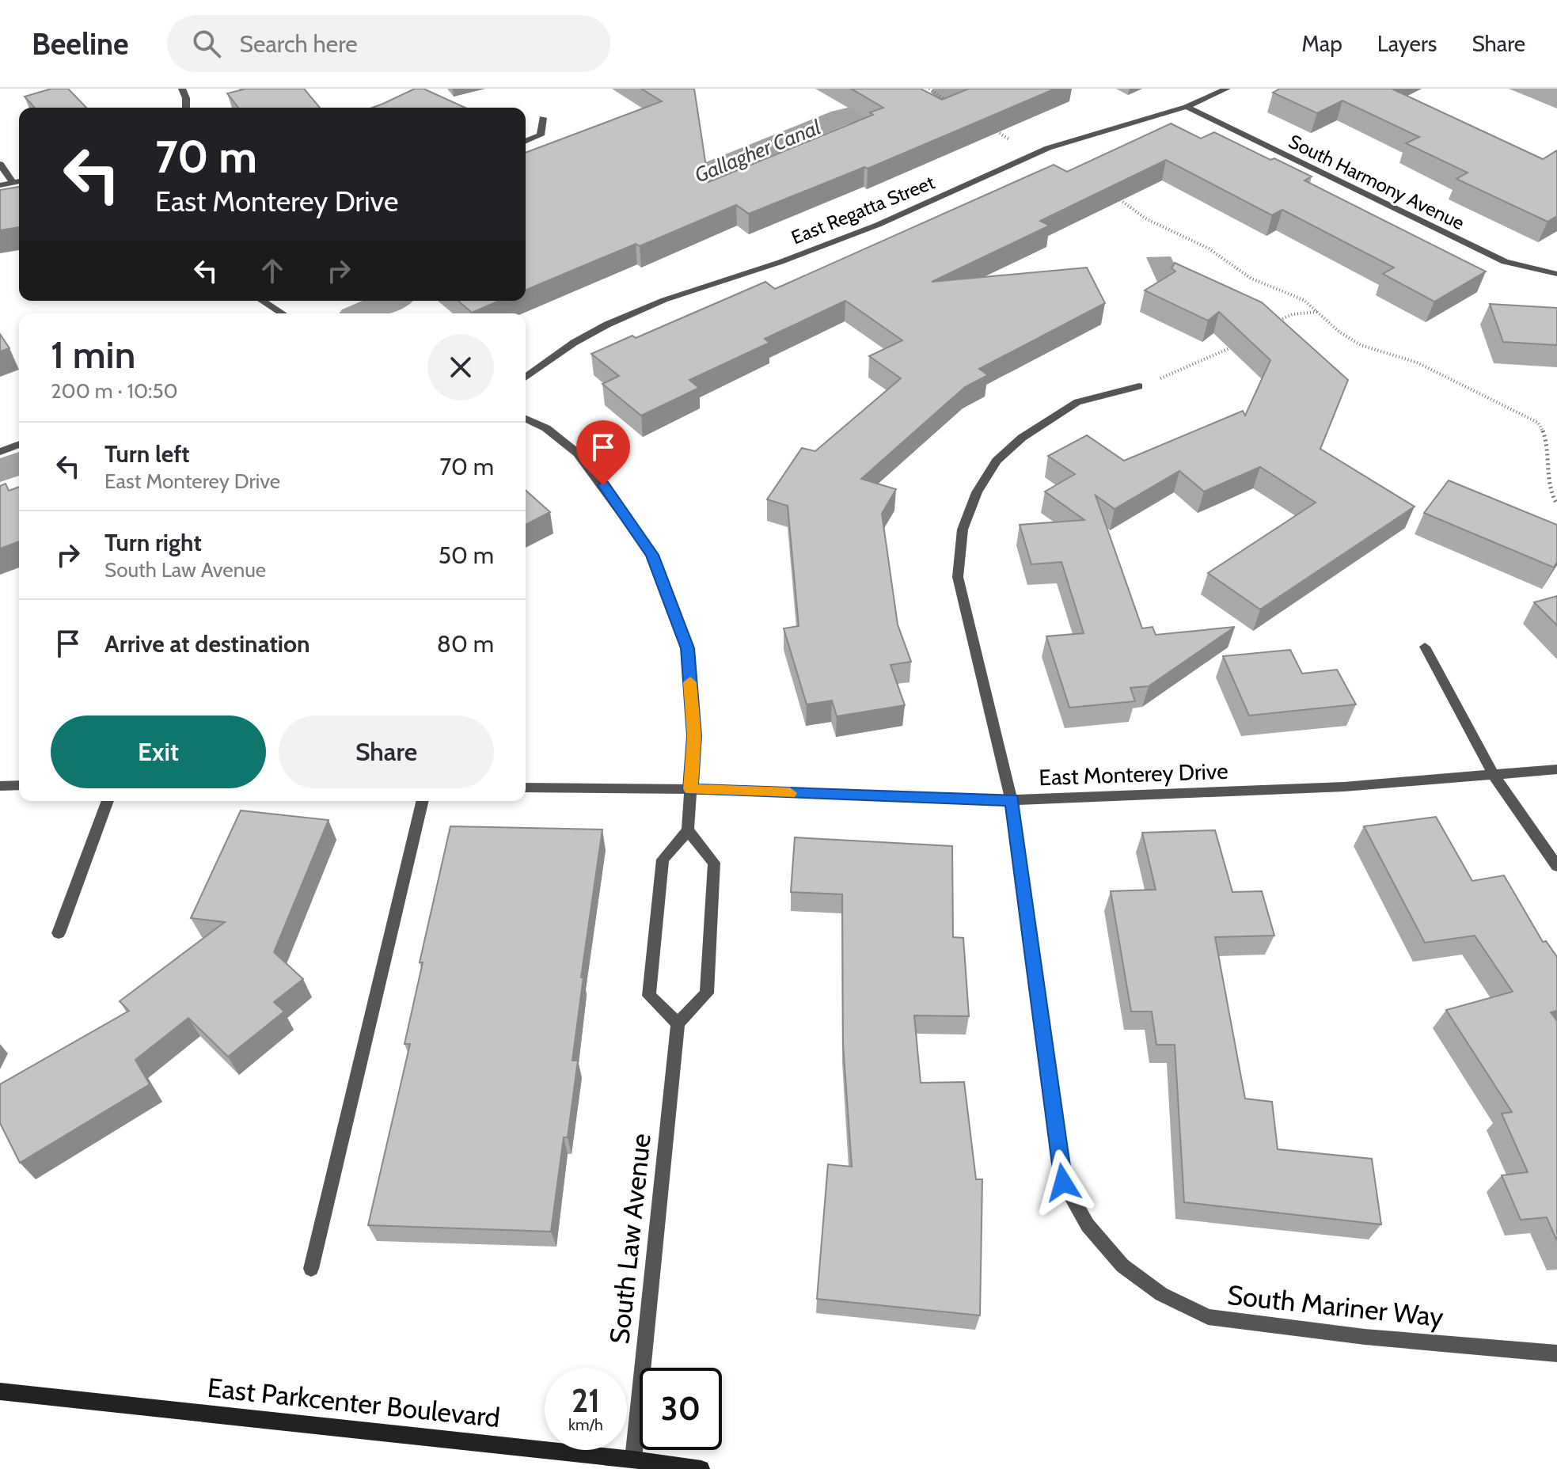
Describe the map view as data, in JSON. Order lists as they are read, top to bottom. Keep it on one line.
{"streets":{"main road":["East Parkcenter Boulevard"],"street":["South Harmony Avenue","East Regatta Street","East Monterey Drive","South Law Avenue","South Mariner Way"]},"crossings":[["South Harmony Avenue","East Regatta Street"],["East Monterey Drive","South Mariner Way"],["South Law Avenue","East Parkcenter Boulevard"]],"water":["Gallagher Canal"],"page":{"header":"Beeline","search":"Search here","nav":["Map","Layers","Share"],"turn":["70 m","East Monterey Drive"],"heading":["1 min","200 m · 10:50"],"list":[{"name":"Turn left","note":"East Monterey Drive","value":"70 m"},{"name":"Turn right","note":"South Law Avenue","value":"50 m"},{"name":"Arrive at destination","value":"80 m"}],"buttons":["Exit","Share"],"speed":"21 km/h","limit":"30"}}
